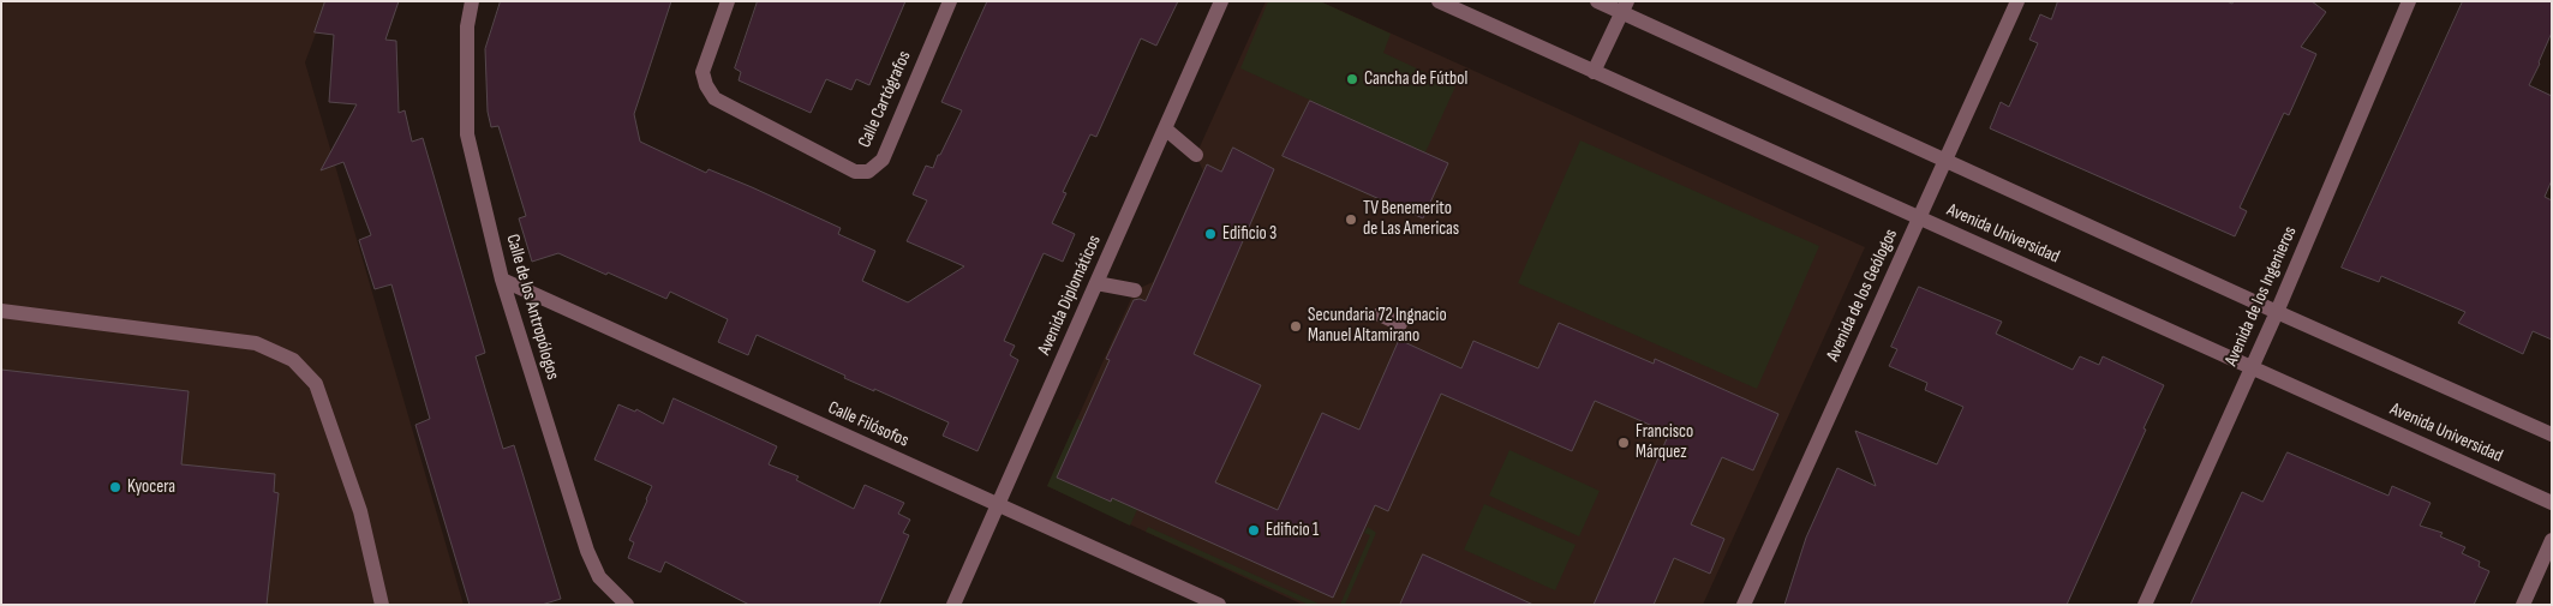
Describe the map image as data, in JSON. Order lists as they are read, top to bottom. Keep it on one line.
{"streets":{"street":["Calle Cartógrafos","Avenida Universidad","Avenida Diplomáticos","Avenida de los Geólogos","Avenida de los Ingenieros","Calle de los Antropólogos","Calle Filósofos"]},"crossings":[["Avenida Universidad","Avenida de los Geólogos"],["Avenida Universidad","Avenida de los Ingenieros"],["Avenida Diplomáticos","Calle Filósofos"],["Calle de los Antropólogos","Calle Filósofos"]],"places":["Cancha de Fútbol","TV Benemerito de Las Americas","Edificio 3","Secundaria 72 Ingnacio Manuel Altamirano","Francisco Márquez","Kyocera","Edificio 1"]}
